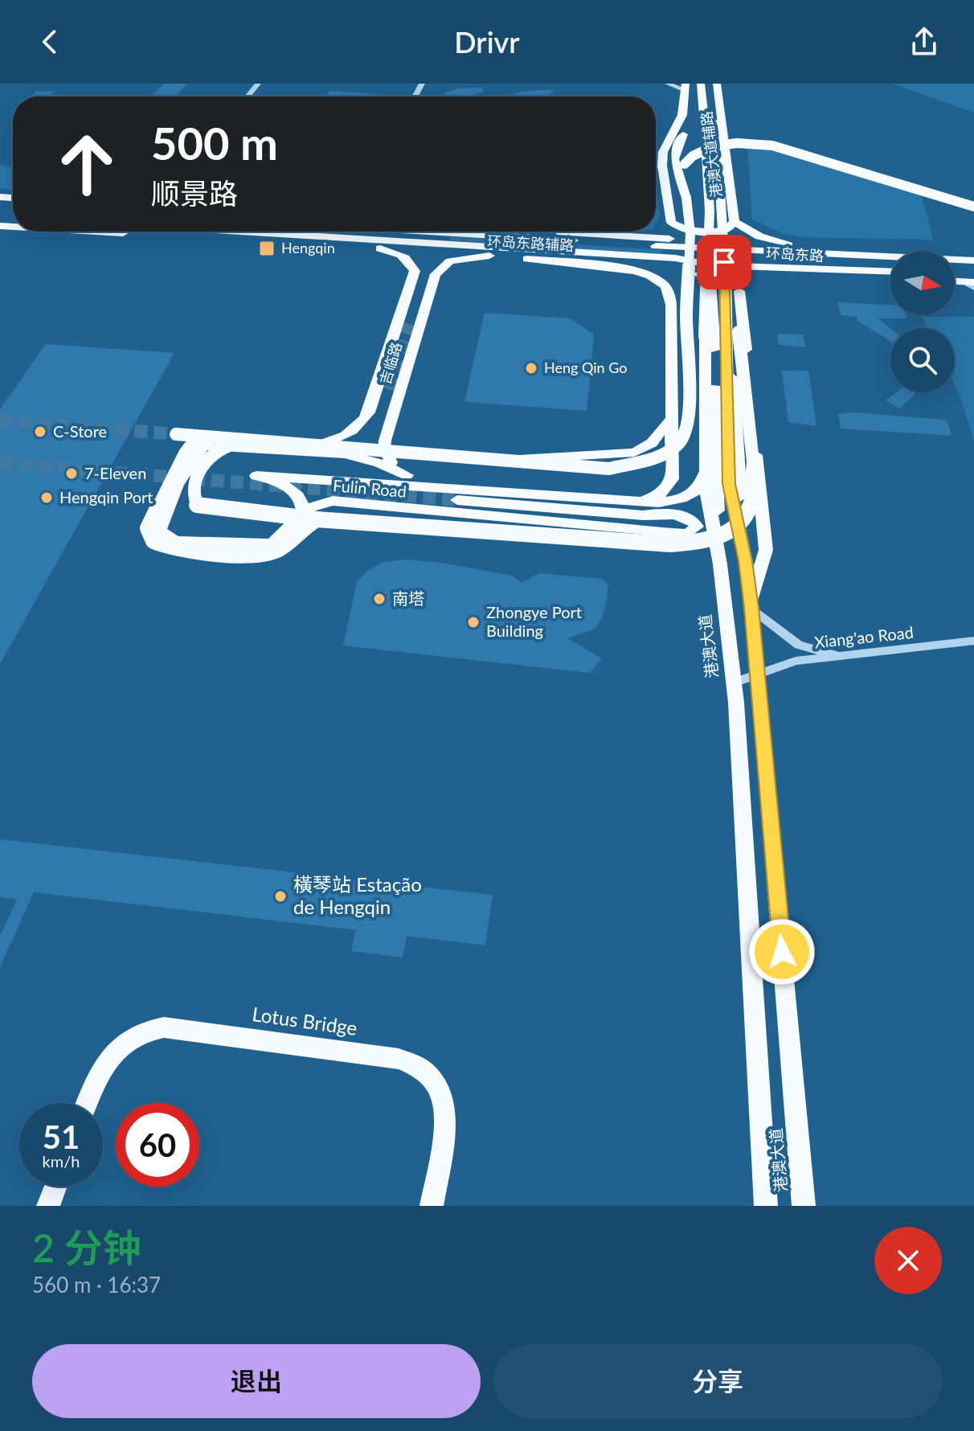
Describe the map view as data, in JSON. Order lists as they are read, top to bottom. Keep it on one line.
{"streets":{"main road":["港澳大道辅路","环岛东路辅路","环岛东路","吉临路","Fulin Road","港澳大道","Lotus Bridge"],"street":["Xiang'ao Road"]},"crossings":[["港澳大道辅路","港澳大道"],["环岛东路辅路","环岛东路"],["环岛东路辅路","港澳大道"],["环岛东路","港澳大道"],["吉临路","Fulin Road"],["Fulin Road","港澳大道"],["Xiang'ao Road","港澳大道"]],"places":{"transit":["Hengqin"],"other":["Heng Qin Go","C-Store","7-Eleven","Hengqin Port","南塔","Zhongye Port Building","橫琴站 Estação de Hengqin"]},"north":"right","page":{"header":"Drivr","turn":["500 m","顺景路"],"speed":"51 km/h","limit":"60","heading":["2 分钟","560 m · 16:37"],"buttons":["退出","分享"]}}
